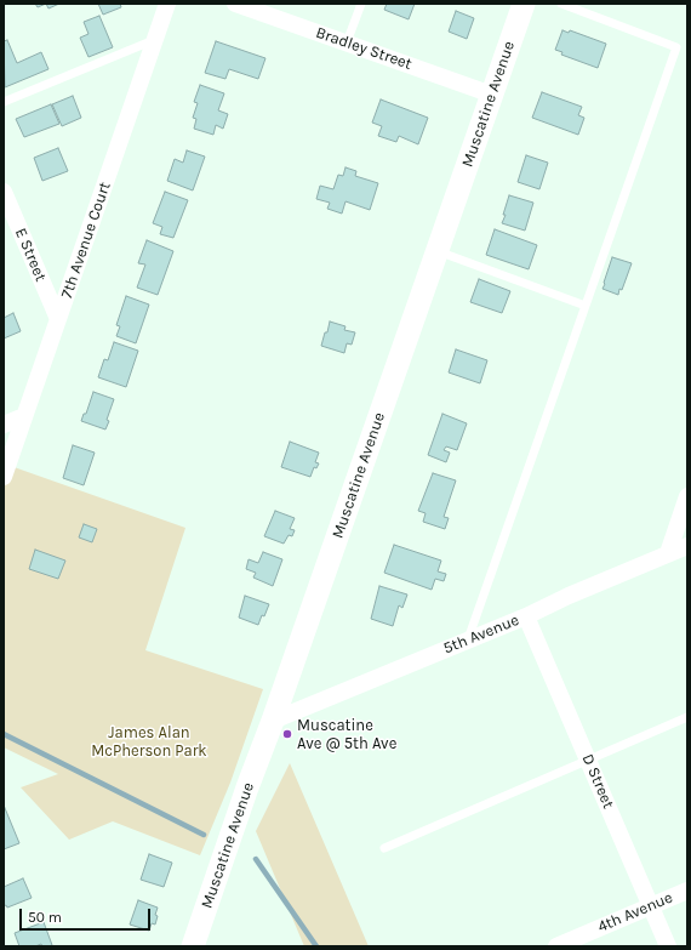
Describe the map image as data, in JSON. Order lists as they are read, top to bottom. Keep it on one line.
{"streets":{"main road":["Muscatine Avenue"],"street":["Bradley Street","7th Avenue Court","E Street","5th Avenue","D Street","4th Avenue"]},"crossings":[["Bradley Street","Muscatine Avenue"],["Muscatine Avenue","5th Avenue"],["7th Avenue Court","E Street"],["5th Avenue","D Street"],["D Street","4th Avenue"]],"parks":["James Alan McPherson Park"],"places":["Muscatine Ave @ 5th Ave"],"scale_bar":"50 m"}
